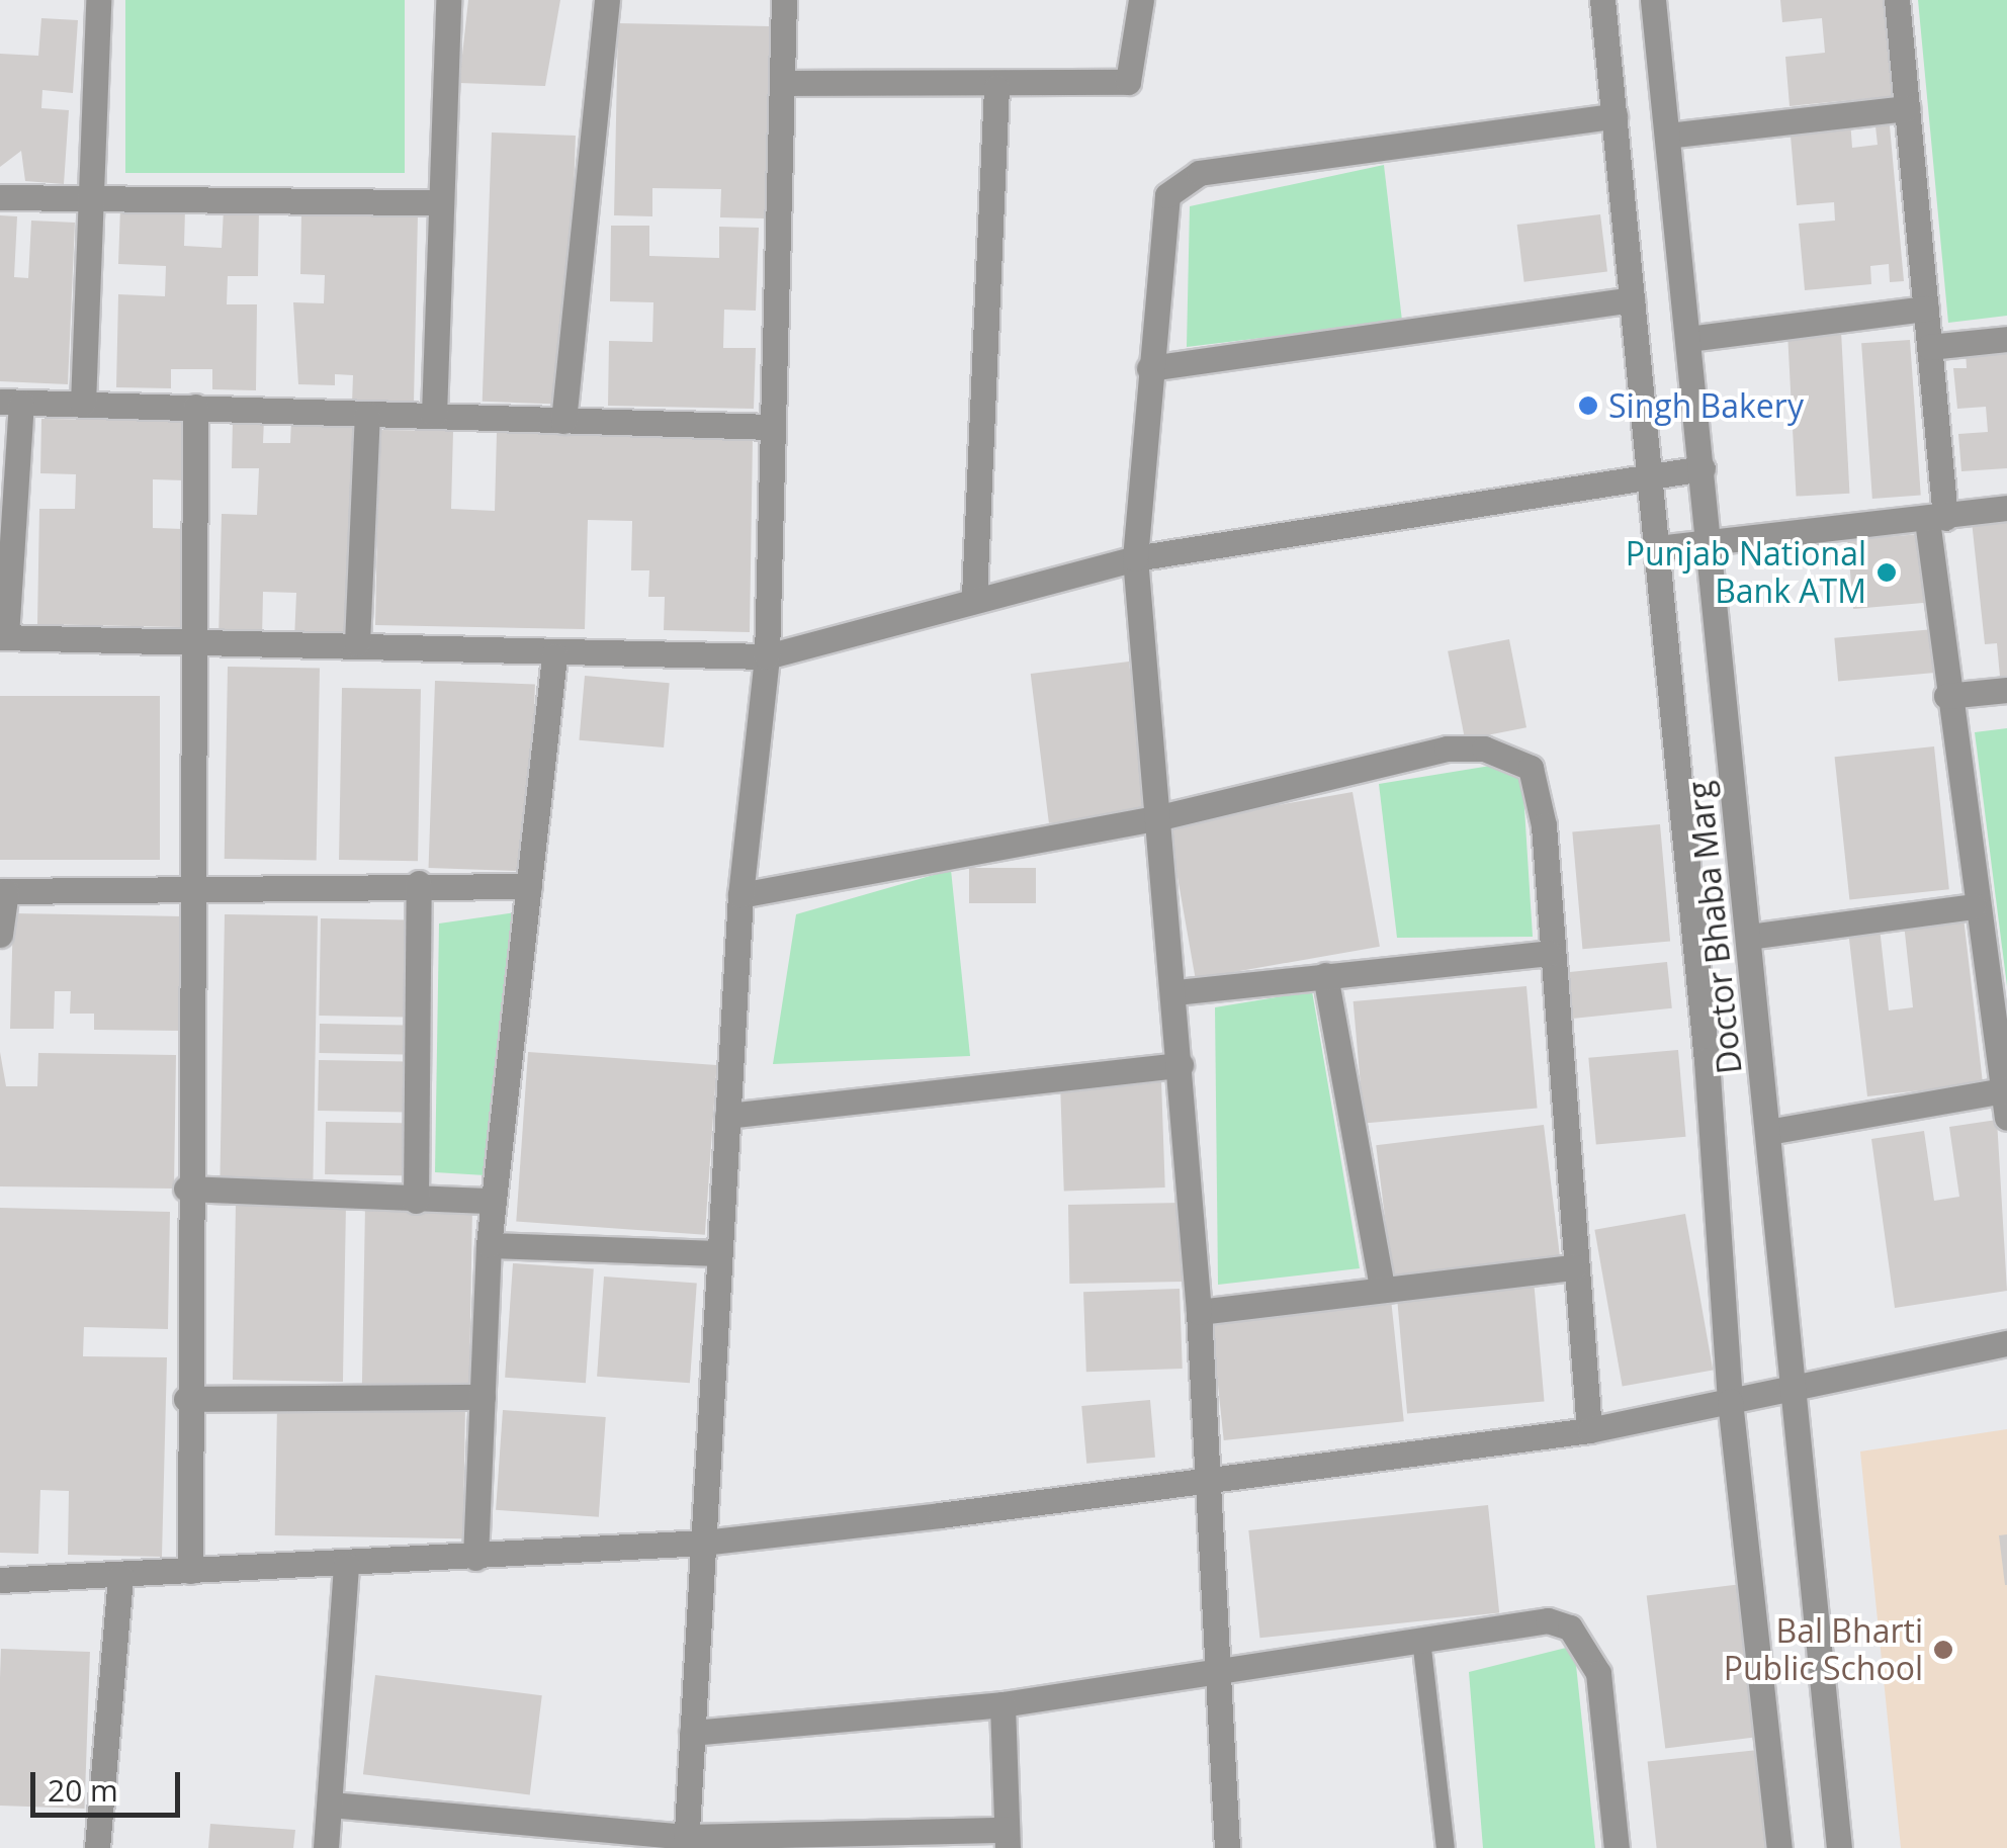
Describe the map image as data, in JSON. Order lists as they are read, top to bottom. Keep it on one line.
{"streets":{"street":["Doctor Bhaba Marg"]},"places":["Singh Bakery","Punjab National Bank ATM","Bal Bharti Public School"],"scale_bar":"20 m"}
